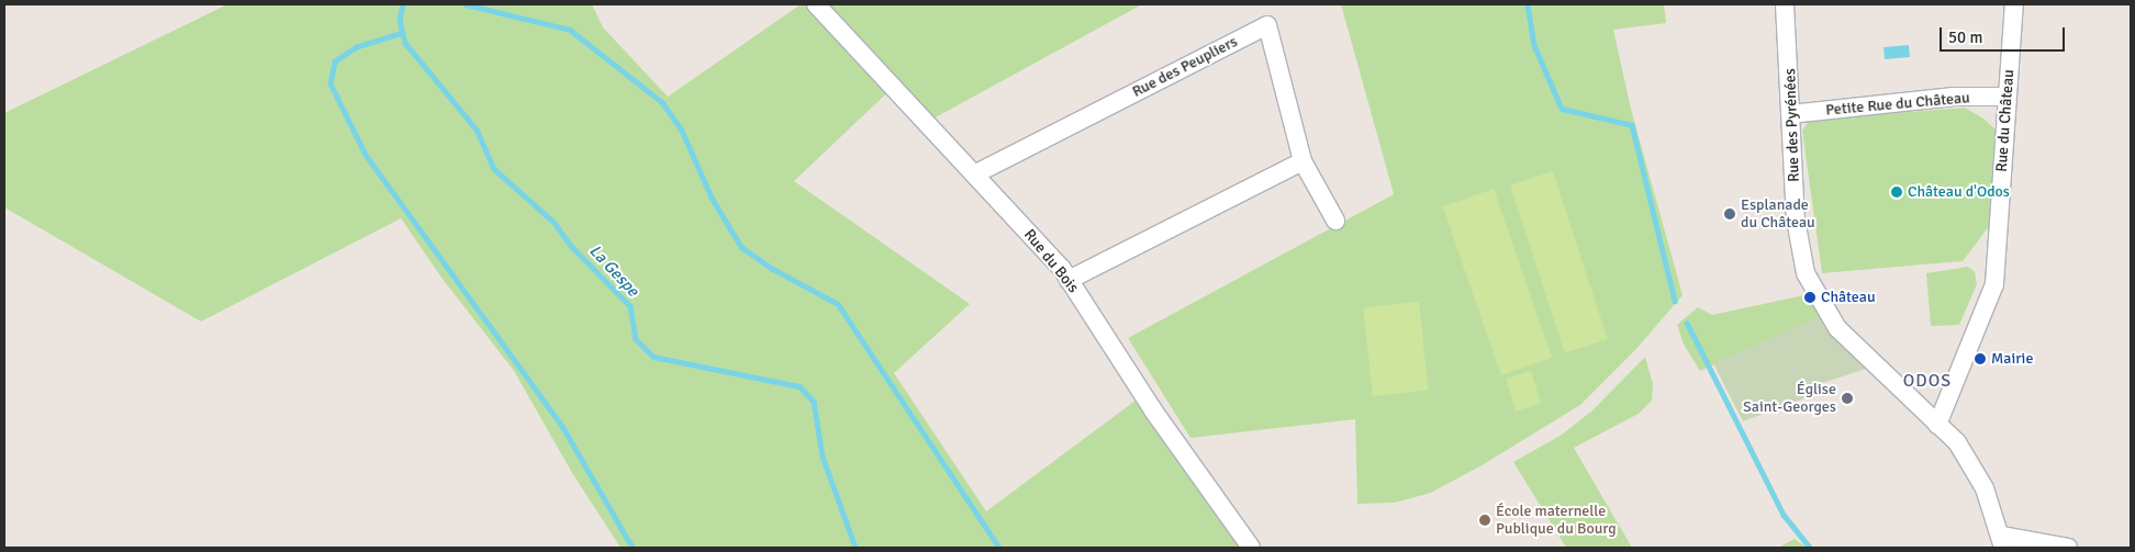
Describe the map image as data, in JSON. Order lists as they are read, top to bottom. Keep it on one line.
{"streets":{"street":["Rue des Peupliers","Petite Rue du Château","Rue du Château","Rue des Pyrénées","Rue du Bois"]},"crossings":[["Rue des Peupliers","Rue du Bois"],["Petite Rue du Château","Rue du Château"],["Petite Rue du Château","Rue des Pyrénées"],["Rue du Château","Rue des Pyrénées"]],"districts":["ODOS"],"water":["La Gespe"],"places":["Château d'Odos","Esplanade du Château","Château","Mairie","Église Saint-Georges","École maternelle Publique du Bourg"],"scale_bar":"50 m"}
